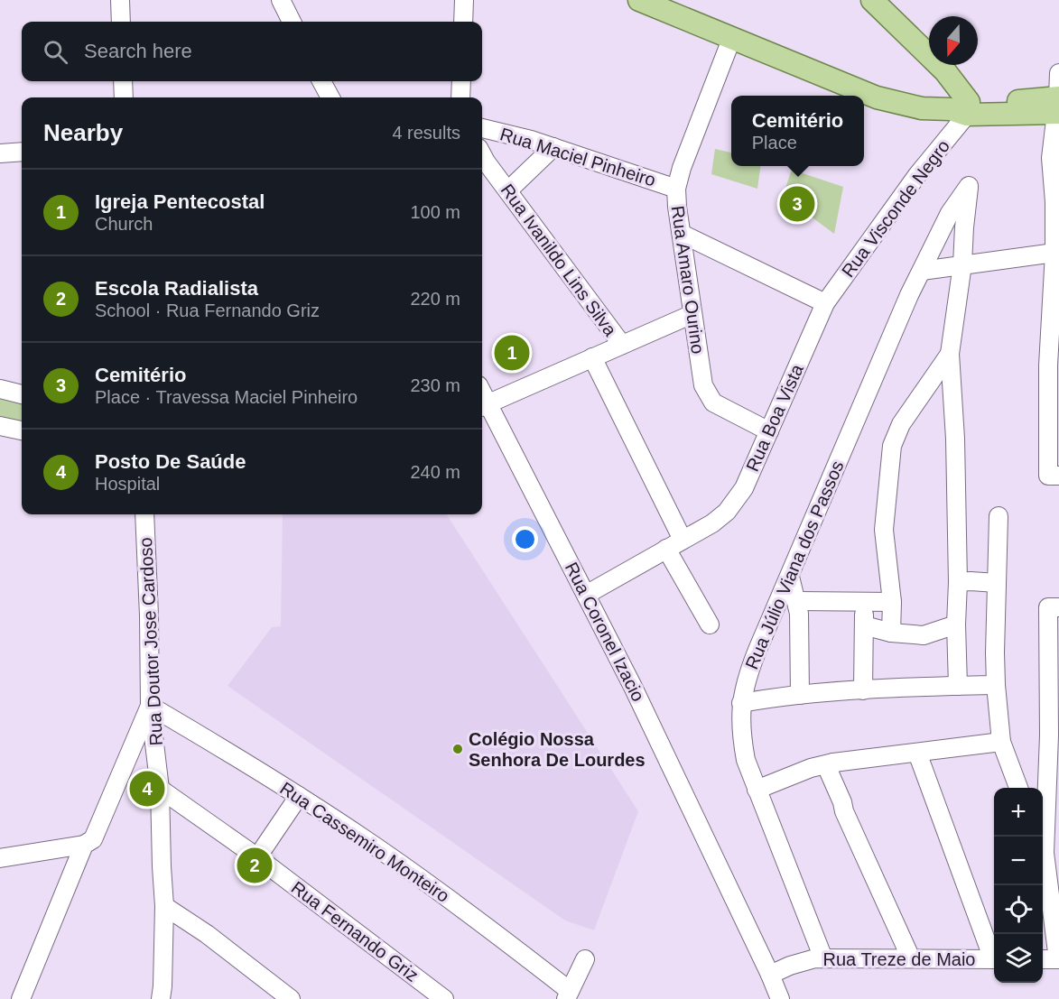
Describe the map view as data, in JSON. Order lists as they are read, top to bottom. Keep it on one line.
{"streets":{"street":["Rua Maciel Pinheiro","Rua Visconde Negro","Rua Ivanildo Lins Silva","Rua Amaro Ourino","Rua Boa Vista","Rua Júlio Viana dos Passos","Rua Coronel Izacio","Rua Doutor Jose Cardoso","Rua Cassemiro Monteiro","Rua Fernando Griz","Rua Treze de Maio"]},"crossings":[["Rua Maciel Pinheiro","Rua Amaro Ourino"],["Rua Visconde Negro","Rua Boa Vista"],["Rua Amaro Ourino","Rua Boa Vista"],["Rua Boa Vista","Rua Coronel Izacio"],["Rua Júlio Viana dos Passos","Rua Treze de Maio"],["Rua Coronel Izacio","Rua Treze de Maio"],["Rua Doutor Jose Cardoso","Rua Cassemiro Monteiro"],["Rua Doutor Jose Cardoso","Rua Fernando Griz"]],"places":["Colégio Nossa Senhora De Lourdes"],"north":"bottom","page":{"search":"Search here","popup":["Cemitério","Place"],"heading":["Nearby","4 results"],"list":[{"mark":"1","name":"Igreja Pentecostal","note":"Church","value":"100 m"},{"mark":"2","name":"Escola Radialista","note":"School · Rua Fernando Griz","value":"220 m"},{"mark":"3","name":"Cemitério","note":"Place · Travessa Maciel Pinheiro","value":"230 m"},{"mark":"4","name":"Posto De Saúde","note":"Hospital","value":"240 m"}],"pins":["3","1","4","2"],"map_buttons":["+","−"]}}
